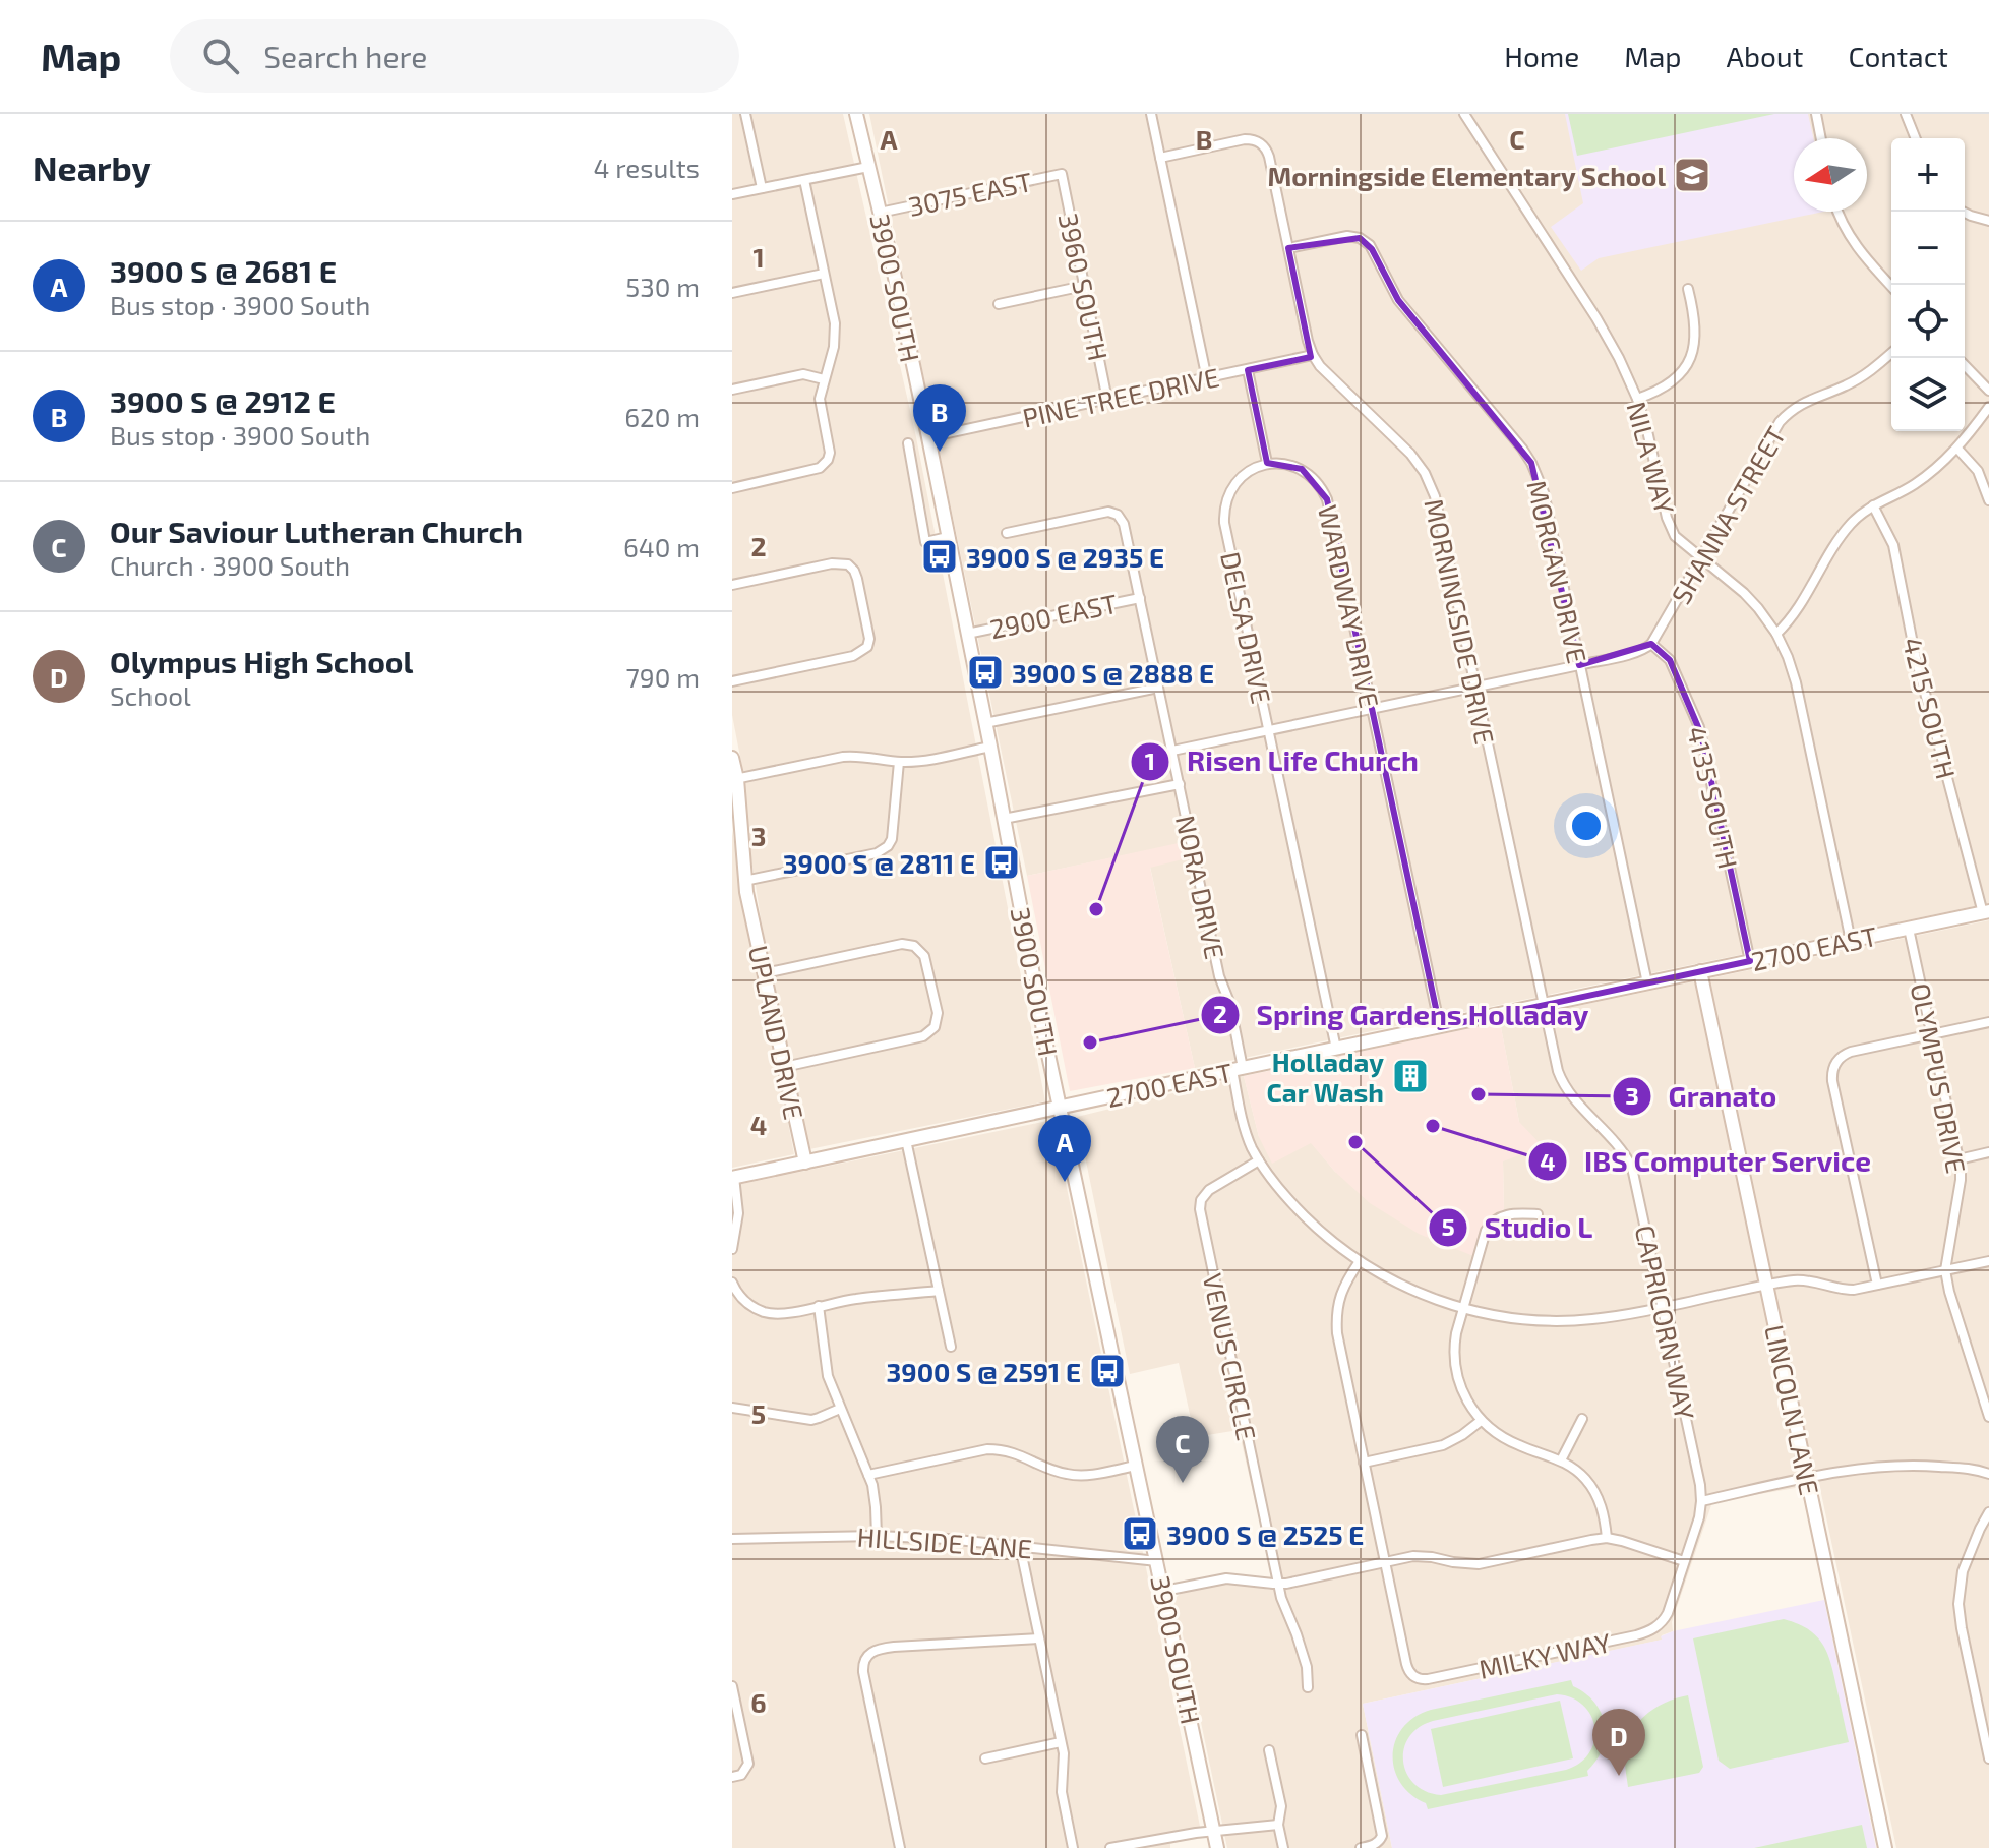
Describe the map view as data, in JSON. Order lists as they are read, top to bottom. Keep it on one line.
{"streets":{"street":["3075 EAST","3960 SOUTH","3900 SOUTH","PINE TREE DRIVE","NILA WAY","SHANNA STREET","MORGAN DRIVE","WARDWAY DRIVE","2900 EAST","MORNINGSIDE DRIVE","DELSA DRIVE","4215 SOUTH","4135 SOUTH","NORA DRIVE","2700 EAST","UPLAND DRIVE","OLYMPUS DRIVE","CAPRICORN WAY","VENUS CIRCLE","LINCOLN LANE","HILLSIDE LANE","MILKY WAY"]},"crossings":[["3075 EAST","3960 SOUTH"],["3075 EAST","3900 SOUTH"],["3960 SOUTH","PINE TREE DRIVE"],["3900 SOUTH","PINE TREE DRIVE"],["3900 SOUTH","2900 EAST"],["3900 SOUTH","2700 EAST"],["3900 SOUTH","HILLSIDE LANE"],["PINE TREE DRIVE","MORNINGSIDE DRIVE"],["NILA WAY","SHANNA STREET"],["NILA WAY","2700 EAST"],["SHANNA STREET","4135 SOUTH"],["MORGAN DRIVE","MORNINGSIDE DRIVE"],["MORGAN DRIVE","2700 EAST"],["WARDWAY DRIVE","DELSA DRIVE"],["WARDWAY DRIVE","2700 EAST"],["2900 EAST","NORA DRIVE"],["MORNINGSIDE DRIVE","2700 EAST"],["MORNINGSIDE DRIVE","CAPRICORN WAY"],["DELSA DRIVE","2700 EAST"],["4215 SOUTH","2700 EAST"],["4135 SOUTH","2700 EAST"],["NORA DRIVE","2700 EAST"],["NORA DRIVE","OLYMPUS DRIVE"],["NORA DRIVE","CAPRICORN WAY"],["NORA DRIVE","VENUS CIRCLE"],["NORA DRIVE","LINCOLN LANE"],["2700 EAST","UPLAND DRIVE"],["2700 EAST","OLYMPUS DRIVE"],["2700 EAST","CAPRICORN WAY"],["2700 EAST","LINCOLN LANE"],["CAPRICORN WAY","MILKY WAY"]],"places":{"school or university":["Morningside Elementary School"],"bus stop":["3900 S @ 2935 E","3900 S @ 2888 E","3900 S @ 2811 E","3900 S @ 2591 E","3900 S @ 2525 E"],"other":["Risen Life Church","Spring Gardens Holladay","Granato","IBS Computer Service","Studio L"],"building":["Holladay Car Wash"]},"north":"left","page":{"header":"Map","search":"Search here","nav":["Home","Map","About","Contact"],"heading":["Nearby","4 results"],"map_buttons":["+","−"],"list":[{"mark":"A","name":"3900 S @ 2681 E","note":"Bus stop · 3900 South","value":"530 m"},{"mark":"B","name":"3900 S @ 2912 E","note":"Bus stop · 3900 South","value":"620 m"},{"mark":"C","name":"Our Saviour Lutheran Church","note":"Church · 3900 South","value":"640 m"},{"mark":"D","name":"Olympus High School","note":"School","value":"790 m"}],"pins":["B","A","C","D"]},"grid":{"columns":["A","B","C"],"rows":["1","2","3","4","5","6"]}}
